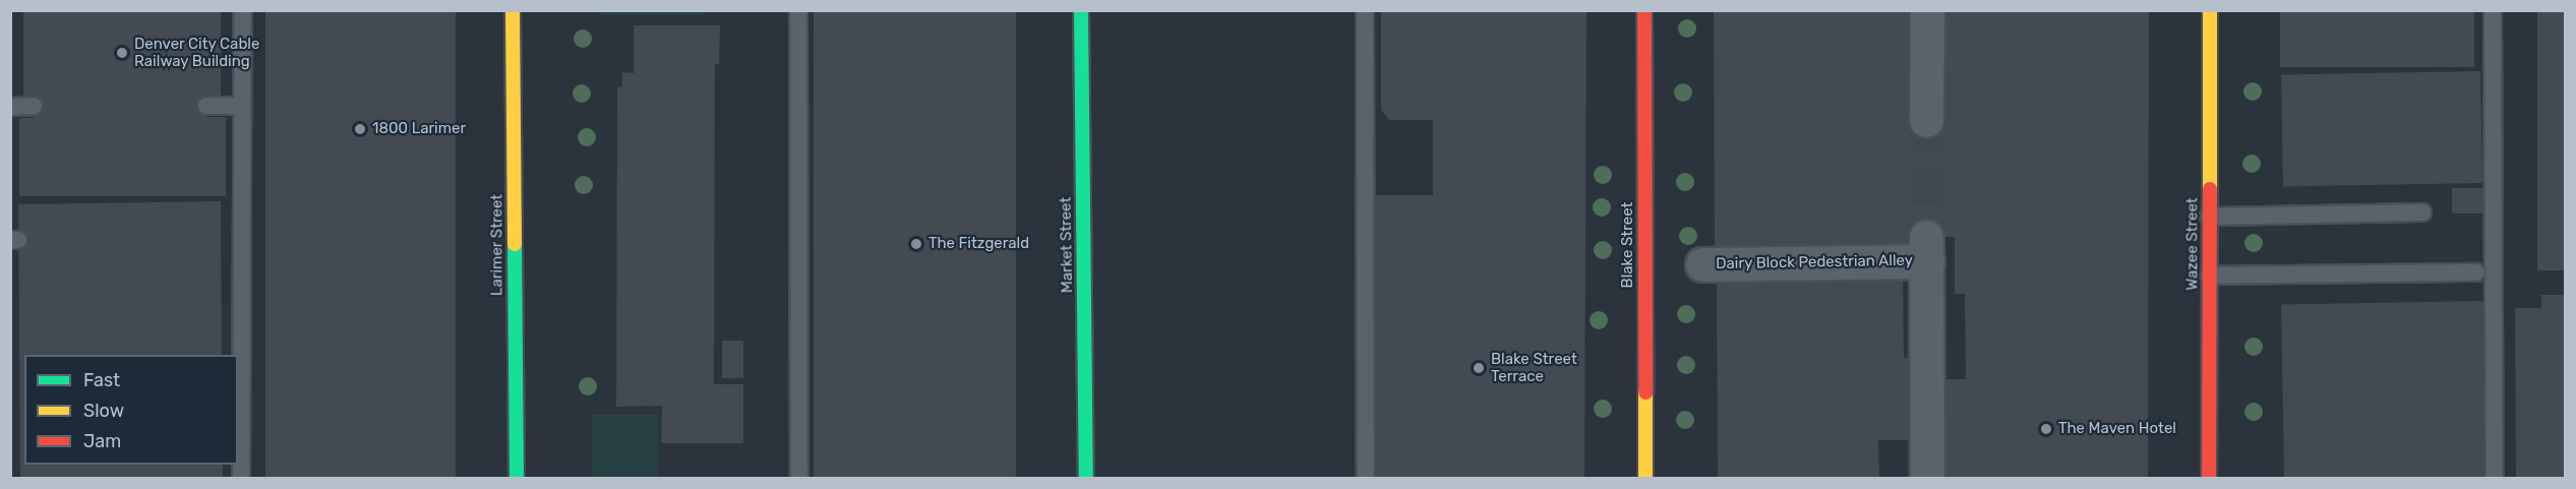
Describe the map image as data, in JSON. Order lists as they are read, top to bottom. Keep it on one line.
{"streets":{"street":["Wazee Street","Larimer Street","Market Street","Blake Street","Dairy Block Pedestrian Alley"]},"places":["Denver City Cable Railway Building","1800 Larimer","The Fitzgerald","Blake Street Terrace","The Maven Hotel"],"legend":["Fast","Slow","Jam"]}
